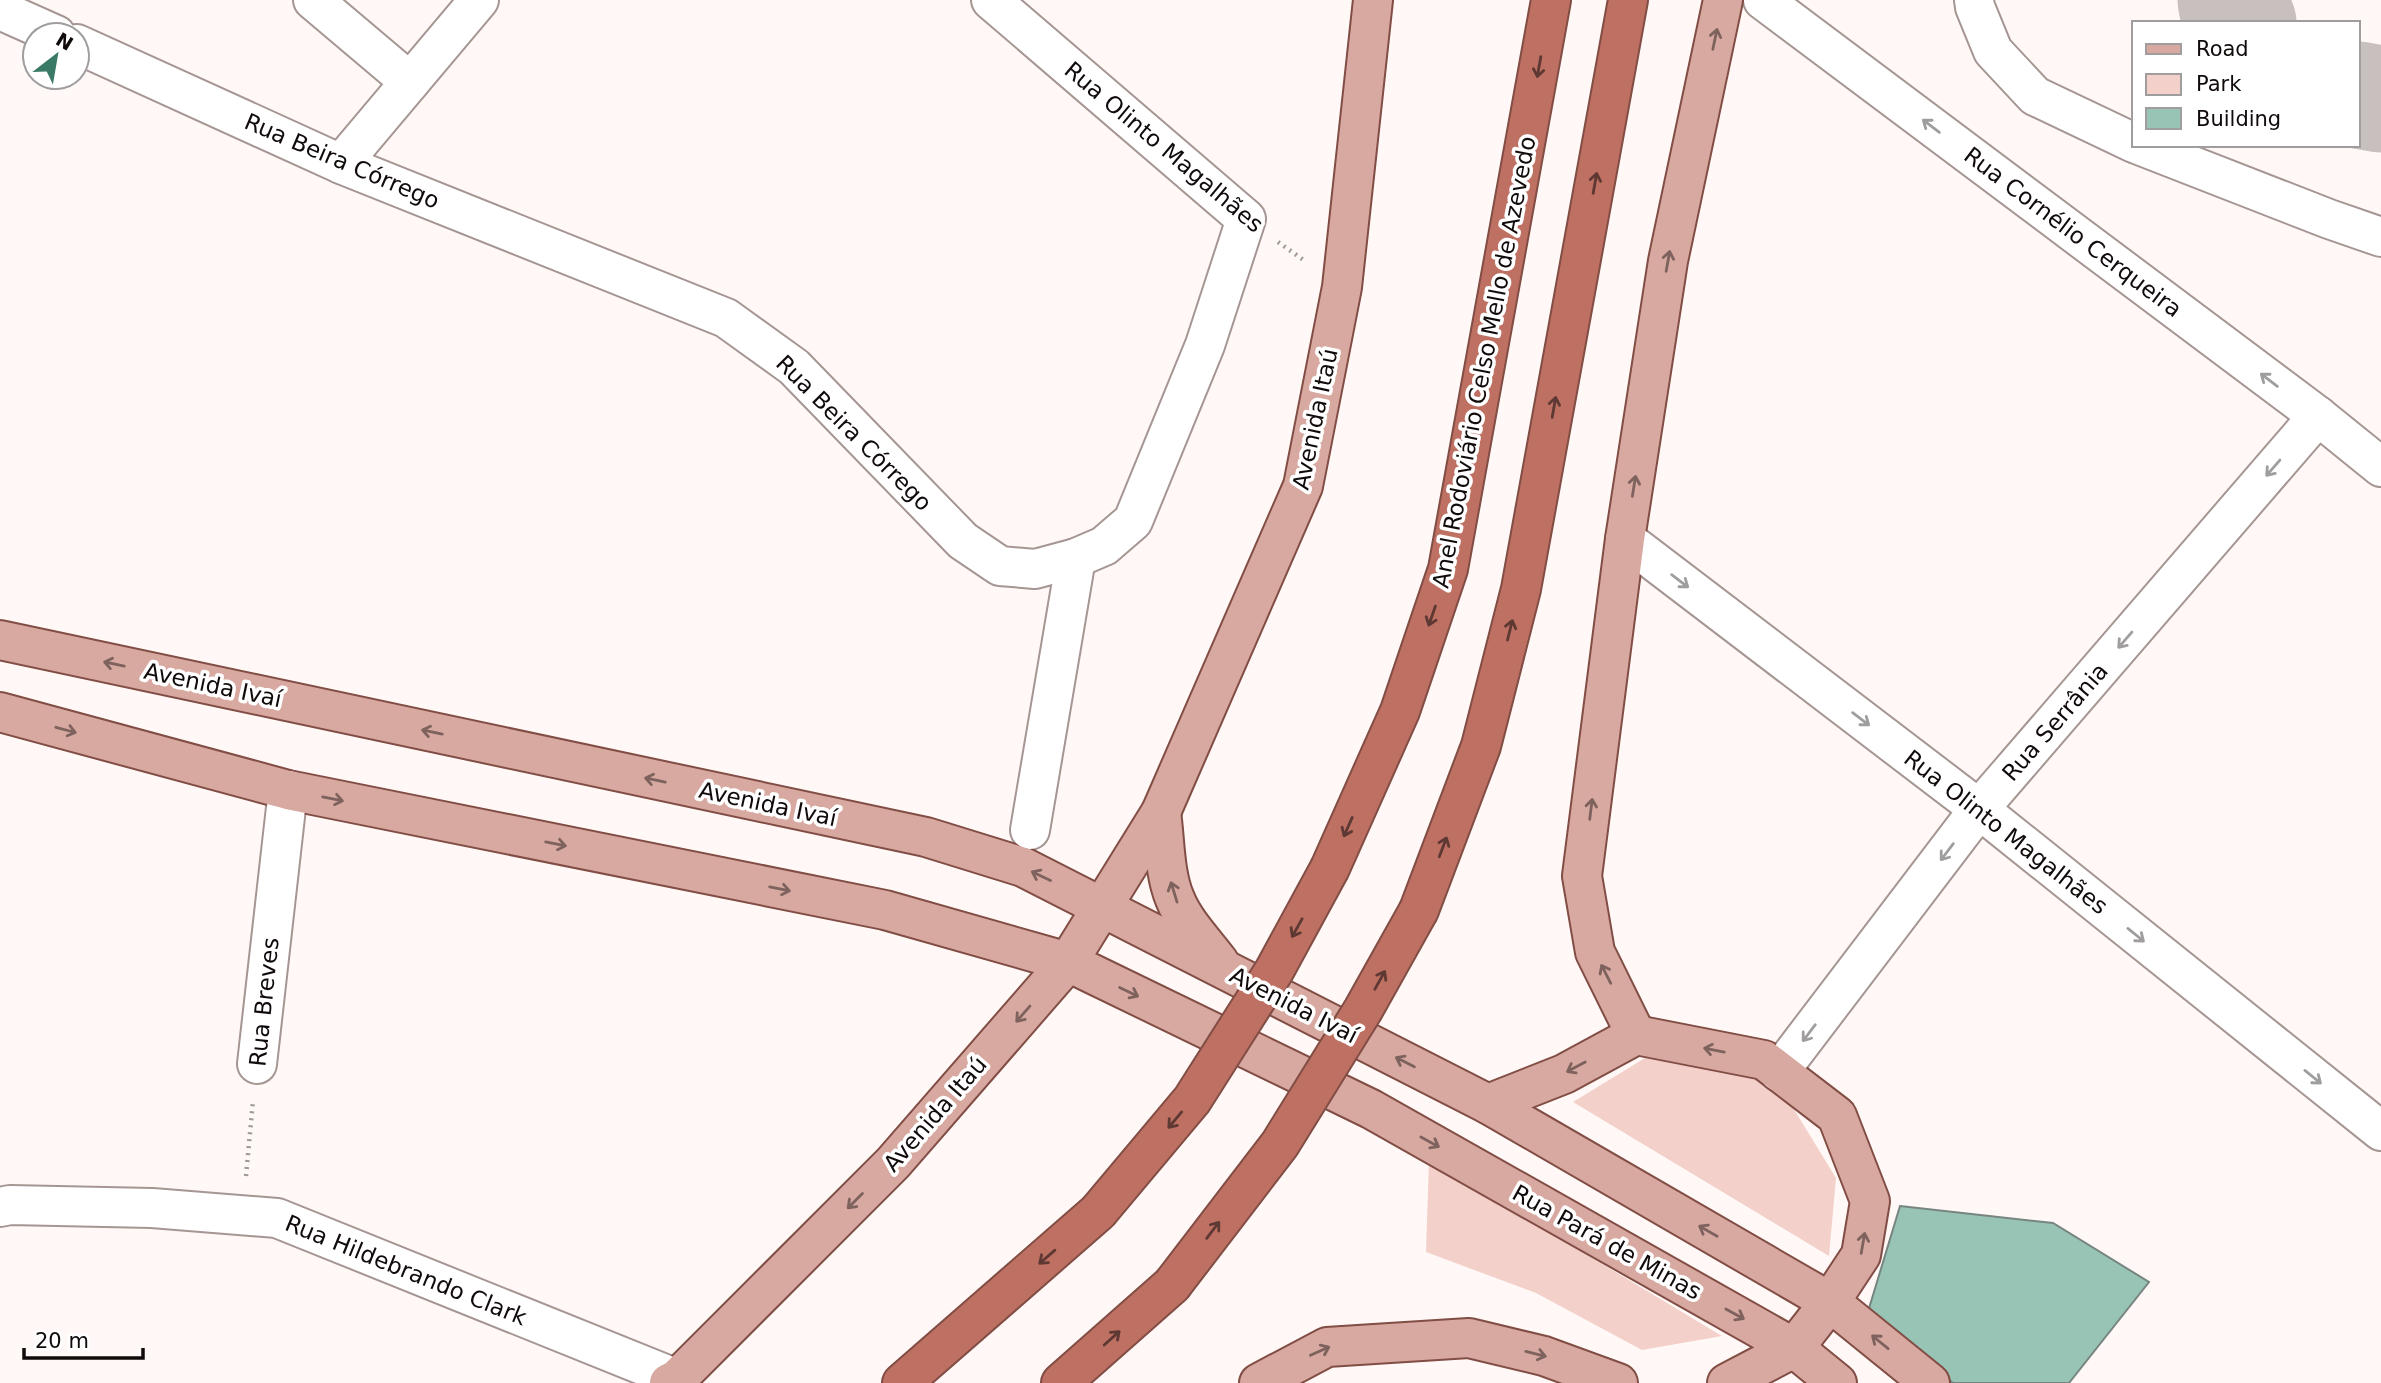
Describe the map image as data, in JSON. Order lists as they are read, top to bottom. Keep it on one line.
{"streets":{"highway":["Anel Rodoviário Celso Mello de Azevedo"],"main road":["Avenida Itaú","Avenida Ivaí","Rua Pará de Minas"],"street":["Rua Olinto Magalhães","Rua Beira Córrego","Rua Cornélio Cerqueira","Rua Serrânia","Rua Breves","Rua Hildebrando Clark"]},"crossings":[["Rua Olinto Magalhães","Rua Beira Córrego"],["Rua Olinto Magalhães","Avenida Itaú"],["Rua Olinto Magalhães","Rua Serrânia"],["Rua Cornélio Cerqueira","Rua Serrânia"],["Avenida Itaú","Avenida Ivaí"],["Avenida Itaú","Rua Pará de Minas"],["Avenida Itaú","Rua Hildebrando Clark"],["Rua Breves","Rua Hildebrando Clark"]],"one_way":["Rua Olinto Magalhães","Avenida Itaú","Rua Serrânia"],"legend":["Road","Park","Building"],"scale_bar":"20 m","north":"top right"}
